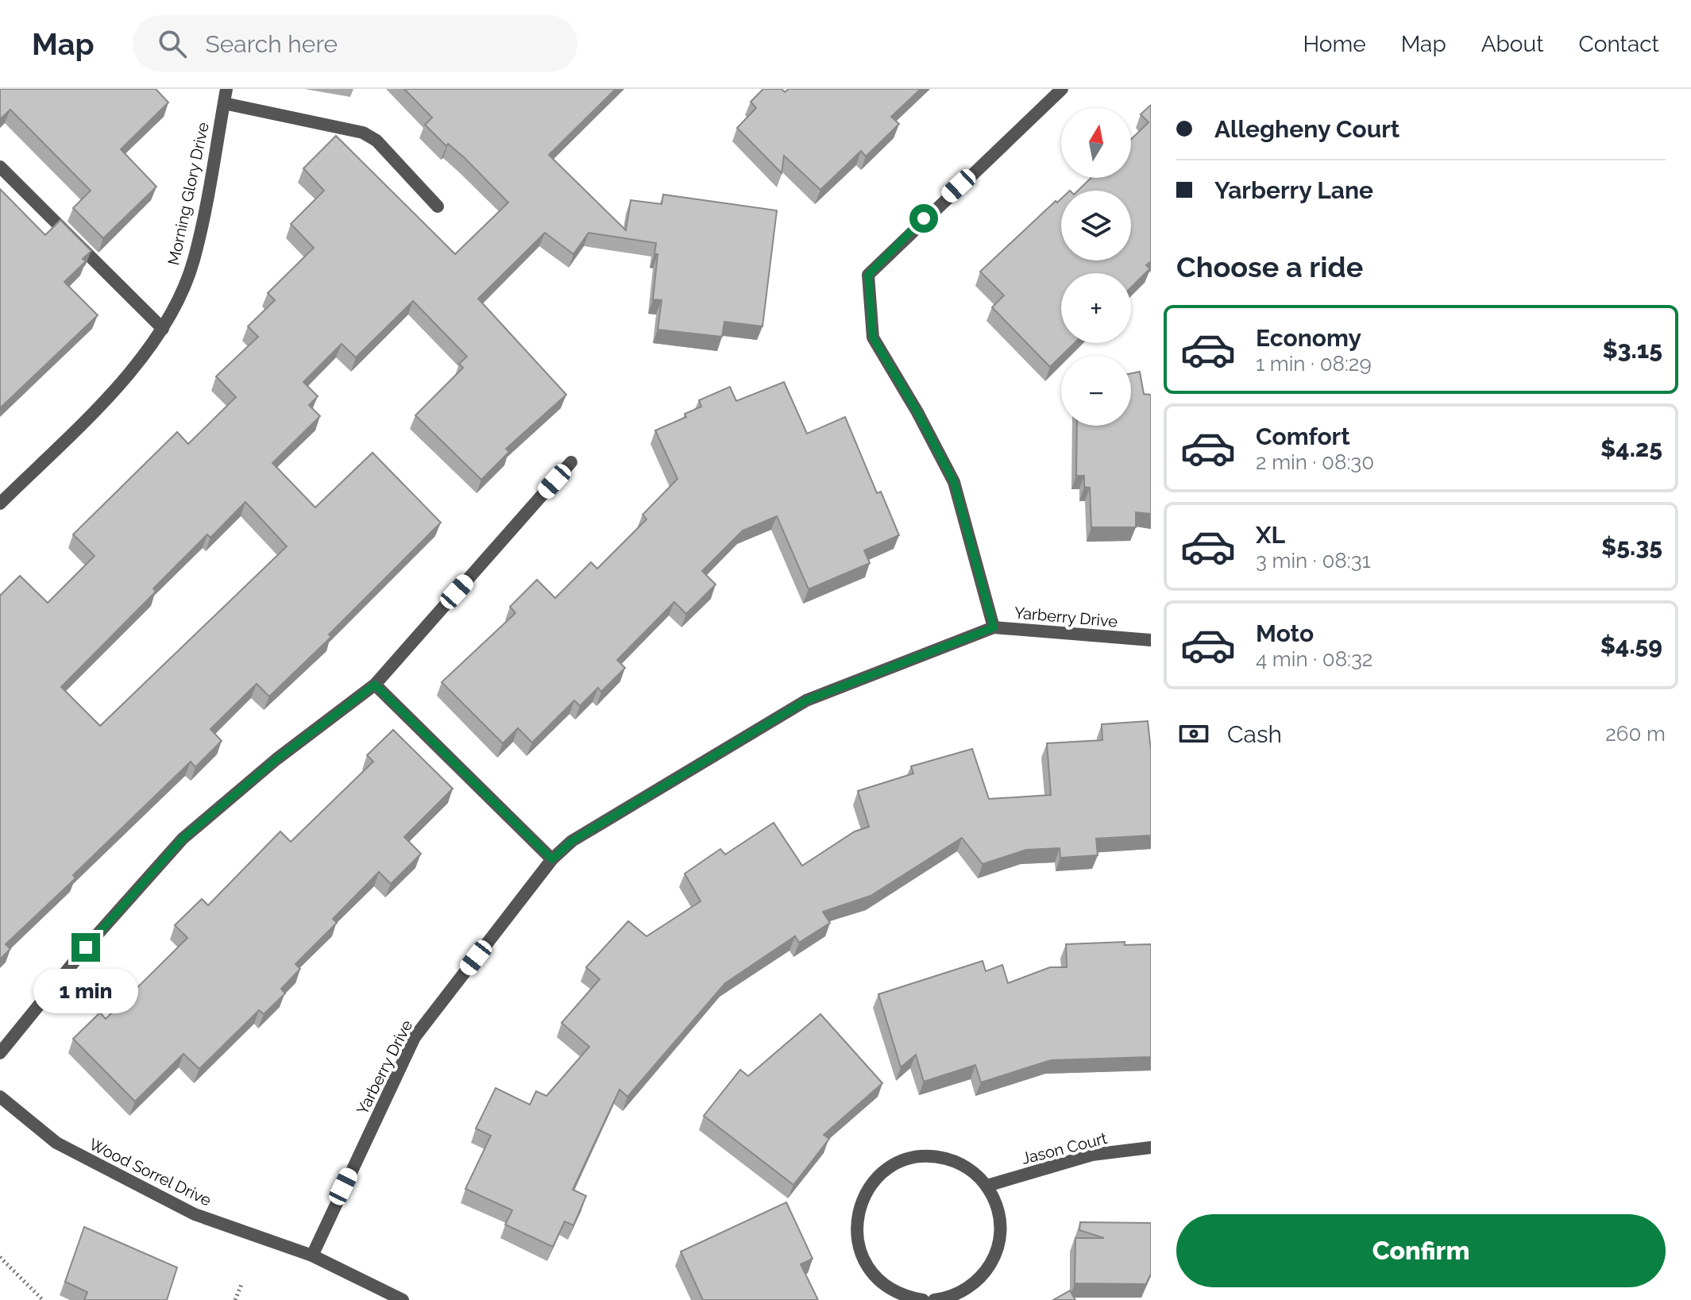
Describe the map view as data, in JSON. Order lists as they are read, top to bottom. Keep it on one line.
{"streets":{"street":["Morning Glory Drive","Yarberry Drive","Jason Court","Wood Sorrel Drive"]},"crossings":[["Yarberry Drive","Wood Sorrel Drive"]],"north":"top","page":{"header":"Map","search":"Search here","nav":["Home","Map","About","Contact"],"banner":["Allegheny Court","Yarberry Lane"],"map_buttons":["+","−"],"heading":"Choose a ride","list":[{"name":"Economy","note":"1 min · 08:29","value":"$3.15"},{"name":"Comfort","note":"2 min · 08:30","value":"$4.25"},{"name":"XL","note":"3 min · 08:31","value":"$5.35"},{"name":"Moto","note":"4 min · 08:32","value":"$4.59"}],"pay":["Cash","260 m"],"bubble":"1 min","buttons":"Confirm"}}
